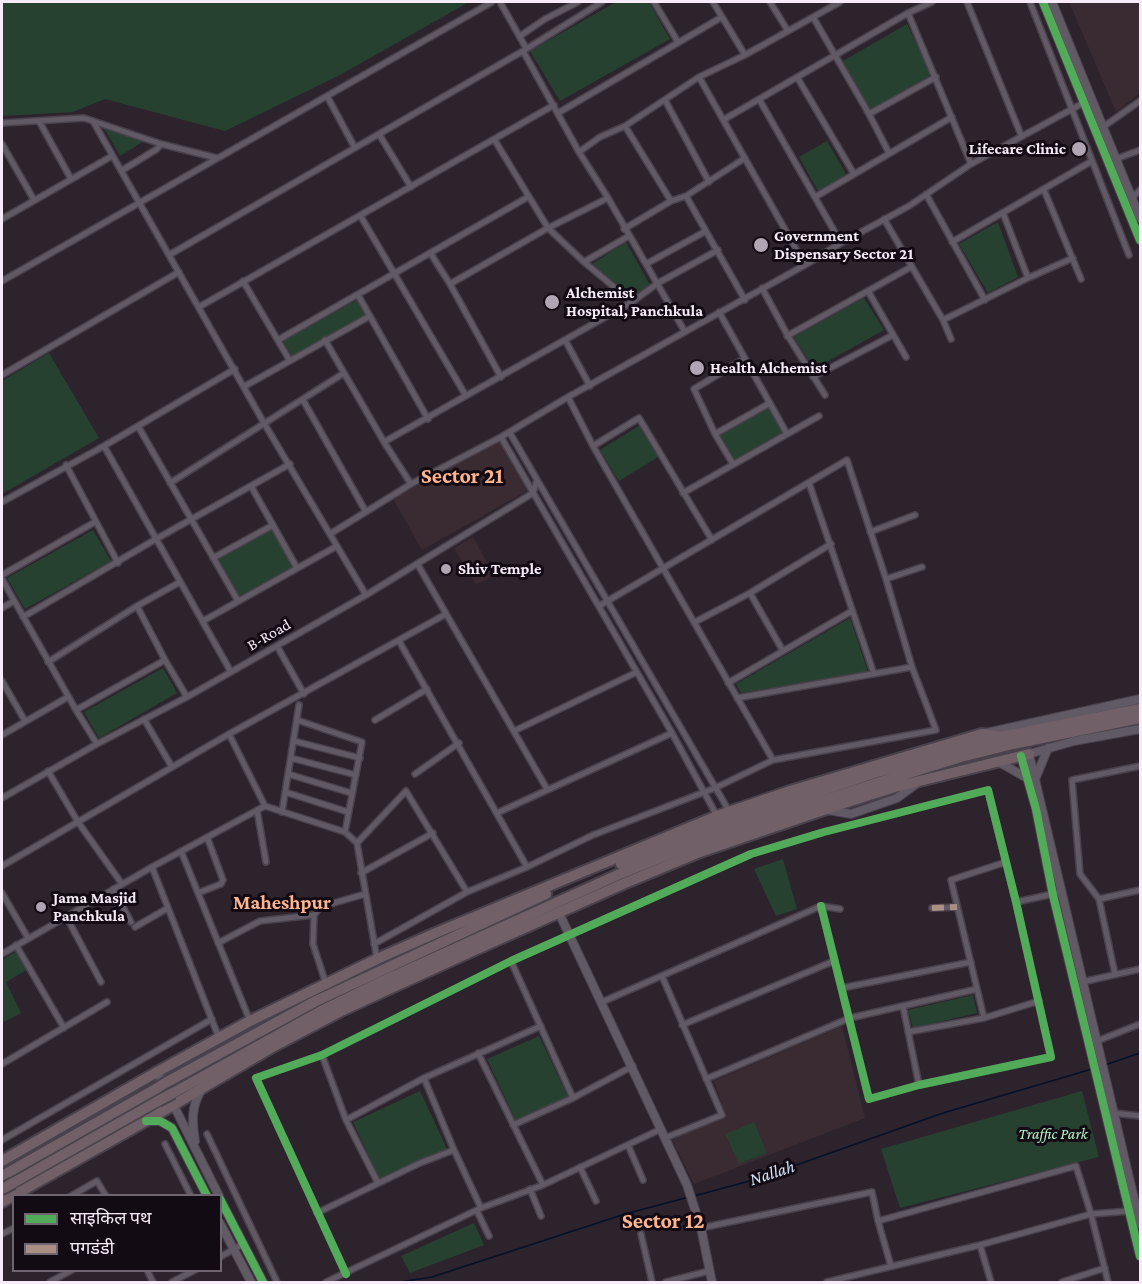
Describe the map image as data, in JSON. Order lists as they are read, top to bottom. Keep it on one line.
{"streets":{"street":["B-Road"]},"districts":["Sector 21","Maheshpur","Sector 12"],"water":["Nallah"],"parks":["Traffic Park"],"places":["Lifecare Clinic","Government Dispensary Sector 21","Alchemist Hospital, Panchkula","Health Alchemist","Shiv Temple","Jama Masjid Panchkula"],"legend":["साइकिल पथ","पगडंडी"]}
